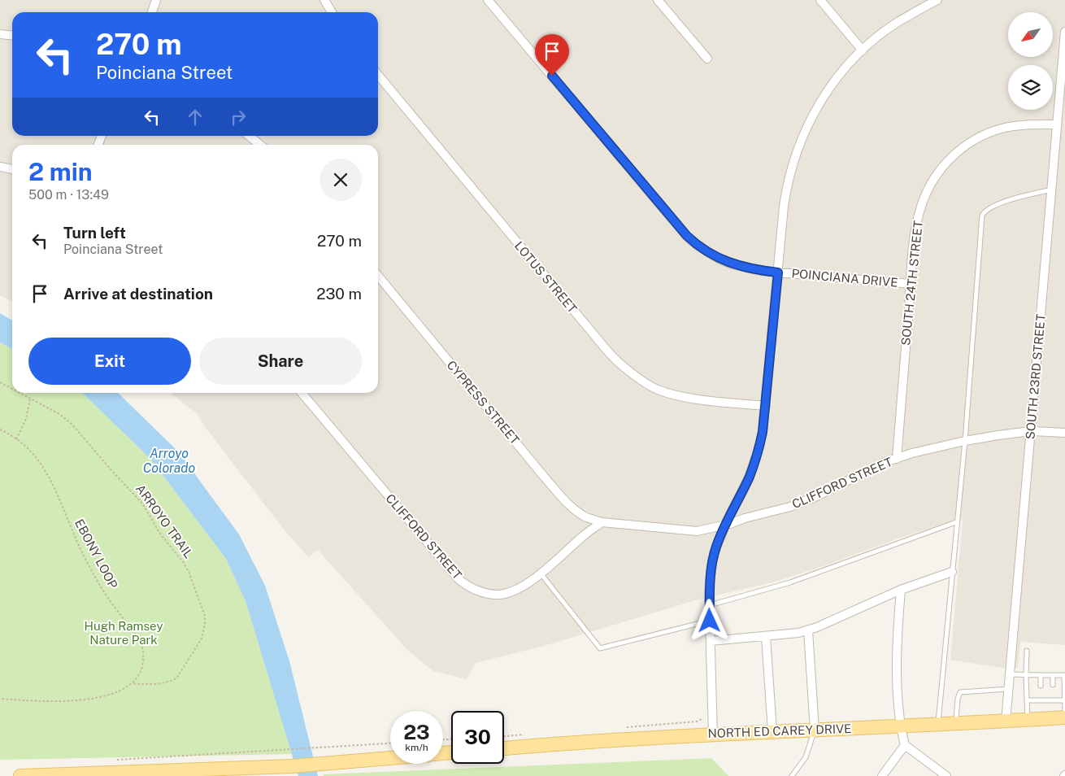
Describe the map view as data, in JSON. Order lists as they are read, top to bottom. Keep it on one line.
{"streets":{"main road":["NORTH ED CAREY DRIVE"],"street":["LOTUS STREET","POINCIANA DRIVE","SOUTH 24TH STREET","SOUTH 23RD STREET","CYPRESS STREET","CLIFFORD STREET"],"path":["ARROYO TRAIL","EBONY LOOP"]},"crossings":[["POINCIANA DRIVE","SOUTH 24TH STREET"],["SOUTH 24TH STREET","SOUTH 23RD STREET"],["SOUTH 24TH STREET","CLIFFORD STREET"],["SOUTH 23RD STREET","CLIFFORD STREET"],["SOUTH 23RD STREET","NORTH ED CAREY DRIVE"],["CYPRESS STREET","CLIFFORD STREET"],["ARROYO TRAIL","EBONY LOOP"]],"water":["Arroyo Colorado"],"parks":["Hugh Ramsey Nature Park"],"north":"bottom left","page":{"turn":["270 m","Poinciana Street"],"heading":["2 min","500 m · 13:49"],"list":[{"name":"Turn left","note":"Poinciana Street","value":"270 m"},{"name":"Arrive at destination","value":"230 m"}],"buttons":["Exit","Share"],"speed":"23 km/h","limit":"30"}}
